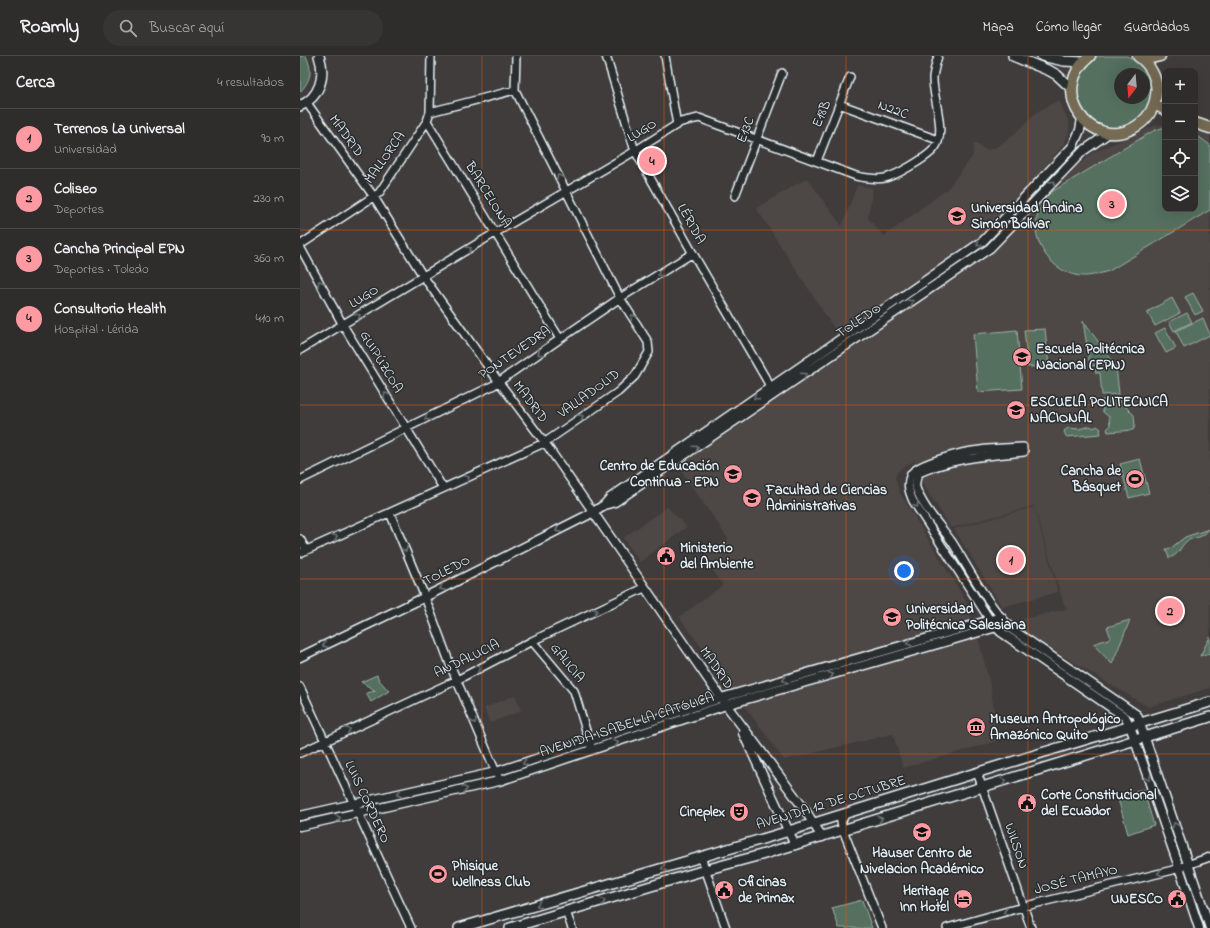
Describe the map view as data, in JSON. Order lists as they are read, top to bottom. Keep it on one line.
{"streets":{"main road":["AVENIDA 12 DE OCTUBRE"],"street":["N22C","E18B","E13C","LUGO","MADRID","MALLORCA","BARCELONA","LÉRIDA","TOLEDO","PONTEVEDRA","GUIPÚZCOA","VALLADOLID","ANDALUCIA","GALICIA","AVENIDA ISABEL LA CATÓLICA","LUIS CORDERO","WILSON","JOSÉ TAMAYO"]},"crossings":[["N22C","E18B"],["N22C","LUGO"],["E18B","LUGO"],["E13C","LUGO"],["LUGO","MADRID"],["LUGO","BARCELONA"],["LUGO","LÉRIDA"],["LUGO","GUIPÚZCOA"],["LUGO","VALLADOLID"],["MADRID","MALLORCA"],["MADRID","TOLEDO"],["MADRID","PONTEVEDRA"],["MADRID","VALLADOLID"],["MADRID","ANDALUCIA"],["MADRID","AVENIDA ISABEL LA CATÓLICA"],["MADRID","AVENIDA 12 DE OCTUBRE"],["MALLORCA","BARCELONA"],["MALLORCA","GUIPÚZCOA"],["BARCELONA","PONTEVEDRA"],["LÉRIDA","TOLEDO"],["LÉRIDA","PONTEVEDRA"],["PONTEVEDRA","GUIPÚZCOA"],["PONTEVEDRA","VALLADOLID"],["GUIPÚZCOA","VALLADOLID"],["ANDALUCIA","GALICIA"],["ANDALUCIA","LUIS CORDERO"],["GALICIA","AVENIDA ISABEL LA CATÓLICA"],["AVENIDA ISABEL LA CATÓLICA","LUIS CORDERO"],["AVENIDA 12 DE OCTUBRE","WILSON"],["WILSON","JOSÉ TAMAYO"]],"one_way":["PONTEVEDRA","GUIPÚZCOA","ANDALUCIA","JOSÉ TAMAYO"],"places":{"school or university":["Universidad Andina Simón Bolívar","Escuela Politécnica Nacional (EPN)","ESCUELA POLITECNICA NACIONAL","Centro de Educación Continua - EPN","Facultad de Ciencias Administrativas","Universidad Politécnica Salesiana","Hauser Centro de Nivelacion Académico"],"sports":["Cancha de Básquet","Phisique Wellness Club"],"public building":["Ministerio del Ambiente","Corte Constitucional del Ecuador","Oficinas de Primax","UNESCO"],"museum":["Museum Antropológico Amazónico Quito"],"theatre":["Cineplex"],"hotel":["Heritage Inn Hotel"]},"north":"bottom","page":{"header":"Roamly","search":"Buscar aquí","nav":["Mapa","Cómo llegar","Guardados"],"heading":["Cerca","4 resultados"],"map_buttons":["+","−"],"list":[{"mark":"1","name":"Terrenos La Universal","note":"Universidad","value":"90 m"},{"mark":"2","name":"Coliseo","note":"Deportes","value":"230 m"},{"mark":"3","name":"Cancha Principal EPN","note":"Deportes · Toledo","value":"360 m"},{"mark":"4","name":"Consultorio Health","note":"Hospital · Lérida","value":"410 m"}],"pins":["4","3","1","2"]}}
